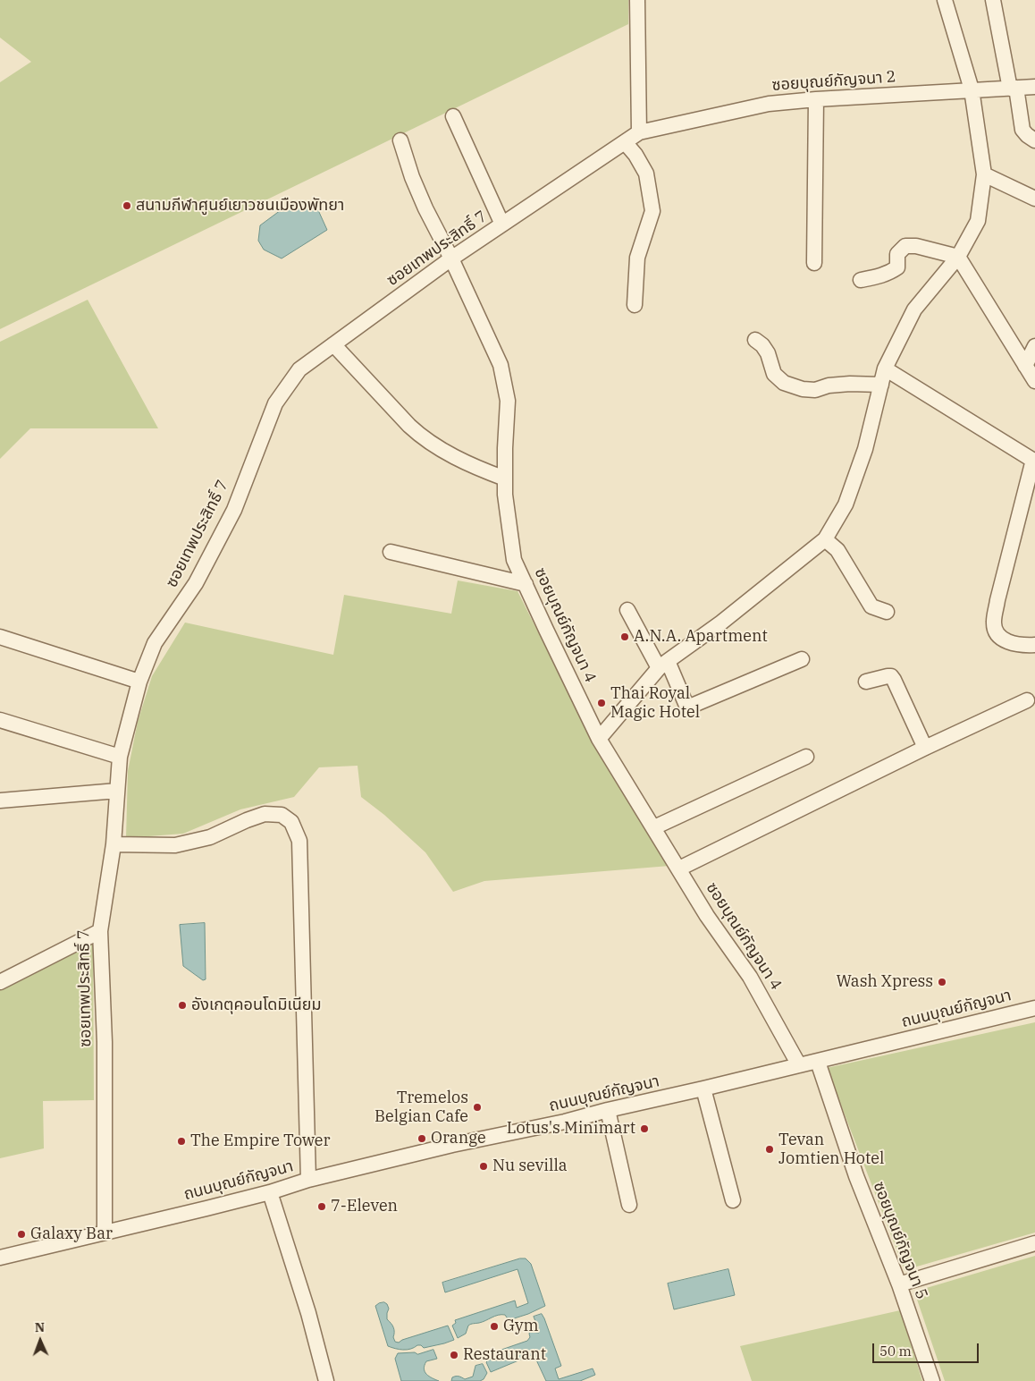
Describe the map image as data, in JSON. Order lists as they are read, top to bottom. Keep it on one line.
{"streets":{"street":["ซอยบุณย์กัญจนา 2","ซอยเทพประสิทธิ์ 7","ซอยบุณย์กัญจนา 4","ถนนบุณย์กัญจนา","ซอยบุณย์กัญจนา 5"]},"crossings":[["ซอยบุณย์กัญจนา 2","ซอยเทพประสิทธิ์ 7"],["ซอยเทพประสิทธิ์ 7","ซอยบุณย์กัญจนา 4"],["ซอยเทพประสิทธิ์ 7","ถนนบุณย์กัญจนา"],["ซอยบุณย์กัญจนา 4","ถนนบุณย์กัญจนา"],["ถนนบุณย์กัญจนา","ซอยบุณย์กัญจนา 5"]],"places":["สนามกีฬาศูนย์เยาวชนเมืองพัทยา","A.N.A. Apartment","Thai Royal Magic Hotel","Wash Xpress","อังเกตุคอนโดมิเนียม","Tremelos Belgian Cafe","Lotus's Minimart","Orange","The Empire Tower","Tevan Jomtien Hotel","Nu sevilla","7-Eleven","Galaxy Bar","Gym","Restaurant"],"scale_bar":"50 m","north":"top"}
